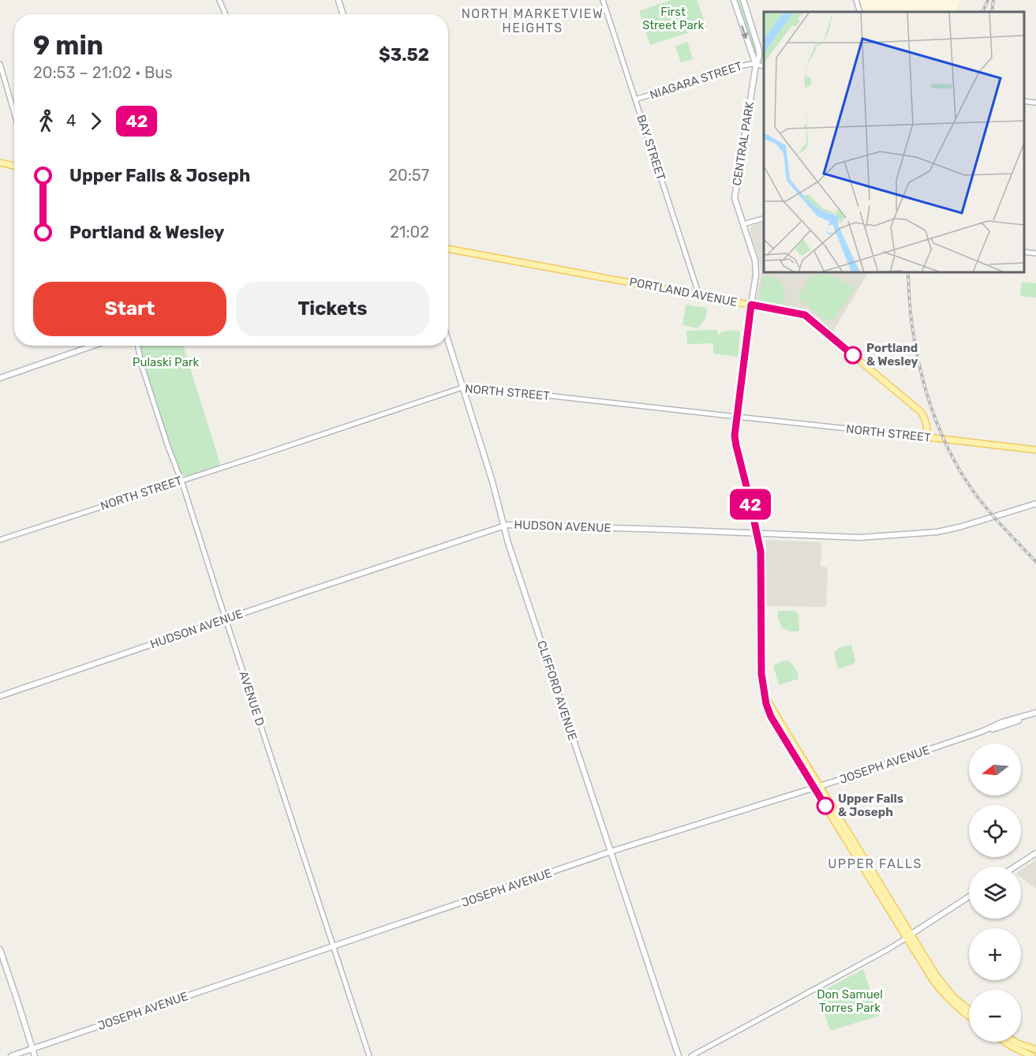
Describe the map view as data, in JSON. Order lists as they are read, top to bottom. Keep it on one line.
{"streets":{"main road":["CENTRAL PARK","PORTLAND AVENUE","NORTH STREET","HUDSON AVENUE","CLIFFORD AVENUE","JOSEPH AVENUE"],"street":["NIAGARA STREET","BAY STREET","AVENUE D"]},"crossings":[["NIAGARA STREET","CENTRAL PARK"],["NIAGARA STREET","BAY STREET"],["CENTRAL PARK","PORTLAND AVENUE"],["BAY STREET","PORTLAND AVENUE"],["PORTLAND AVENUE","NORTH STREET"],["NORTH STREET","CLIFFORD AVENUE"],["NORTH STREET","AVENUE D"],["HUDSON AVENUE","CLIFFORD AVENUE"],["HUDSON AVENUE","AVENUE D"],["CLIFFORD AVENUE","JOSEPH AVENUE"],["AVENUE D","JOSEPH AVENUE"]],"districts":["NORTH MARKETVIEW HEIGHTS","UPPER FALLS"],"parks":["First Street Park","Pulaski Park","Don Samuel Torres Park"],"places":["Portland & Wesley","Upper Falls & Joseph"],"lines":["bus line 42"],"north":"left","page":{"on_map":"42","heading":["9 min","20:53 – 21:02 · Bus","$3.52"],"legs":["4","42"],"list":[{"name":"Upper Falls & Joseph","value":"20:57"},{"name":"Portland & Wesley","value":"21:02"}],"buttons":["Start","Tickets"],"map_buttons":["+","−"]}}
